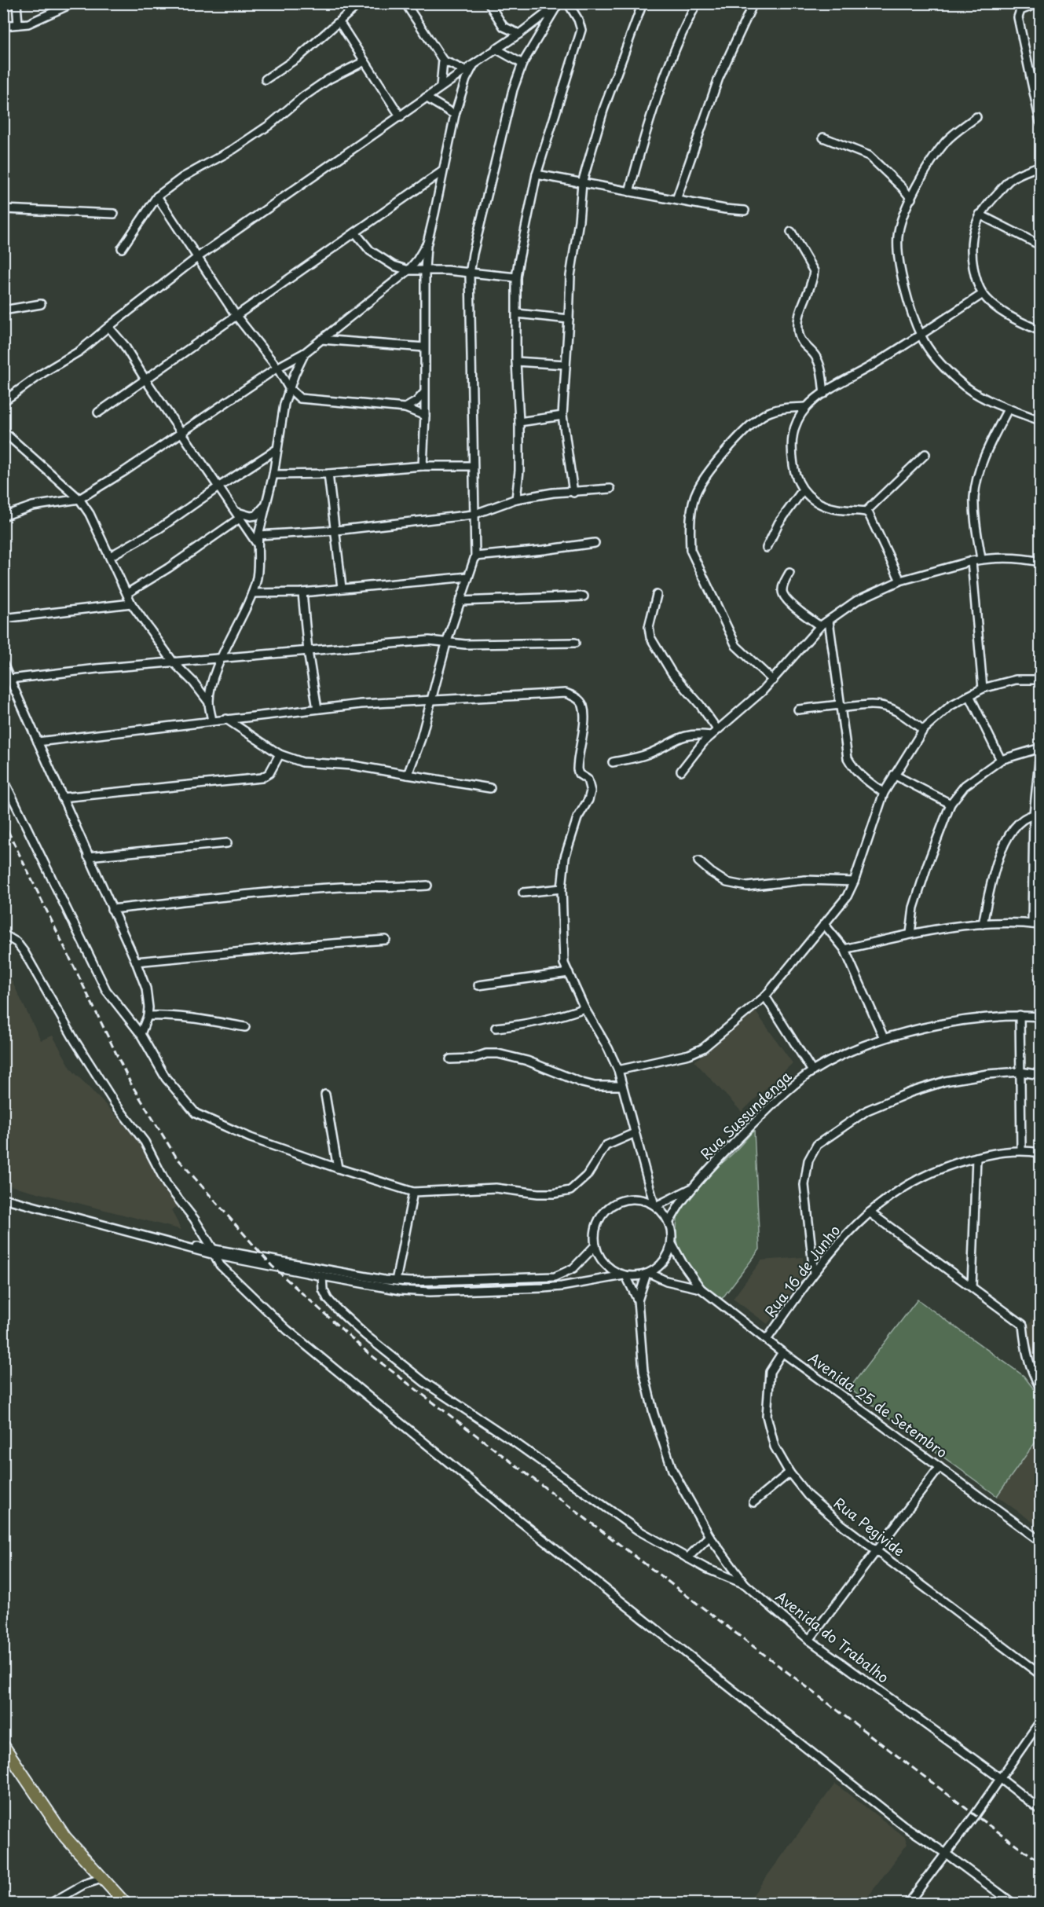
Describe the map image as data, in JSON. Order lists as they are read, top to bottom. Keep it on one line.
{"streets":{"street":["Rua Sussundenga","Rua 16 de Junho","Avenida 25 de Setembro","Rua Pegivide","Avenida do Trabalho"]},"crossings":[["Rua Sussundenga","Avenida 25 de Setembro"],["Rua Sussundenga","Avenida do Trabalho"],["Rua 16 de Junho","Avenida 25 de Setembro"],["Avenida 25 de Setembro","Rua Pegivide"],["Avenida 25 de Setembro","Avenida do Trabalho"]]}
